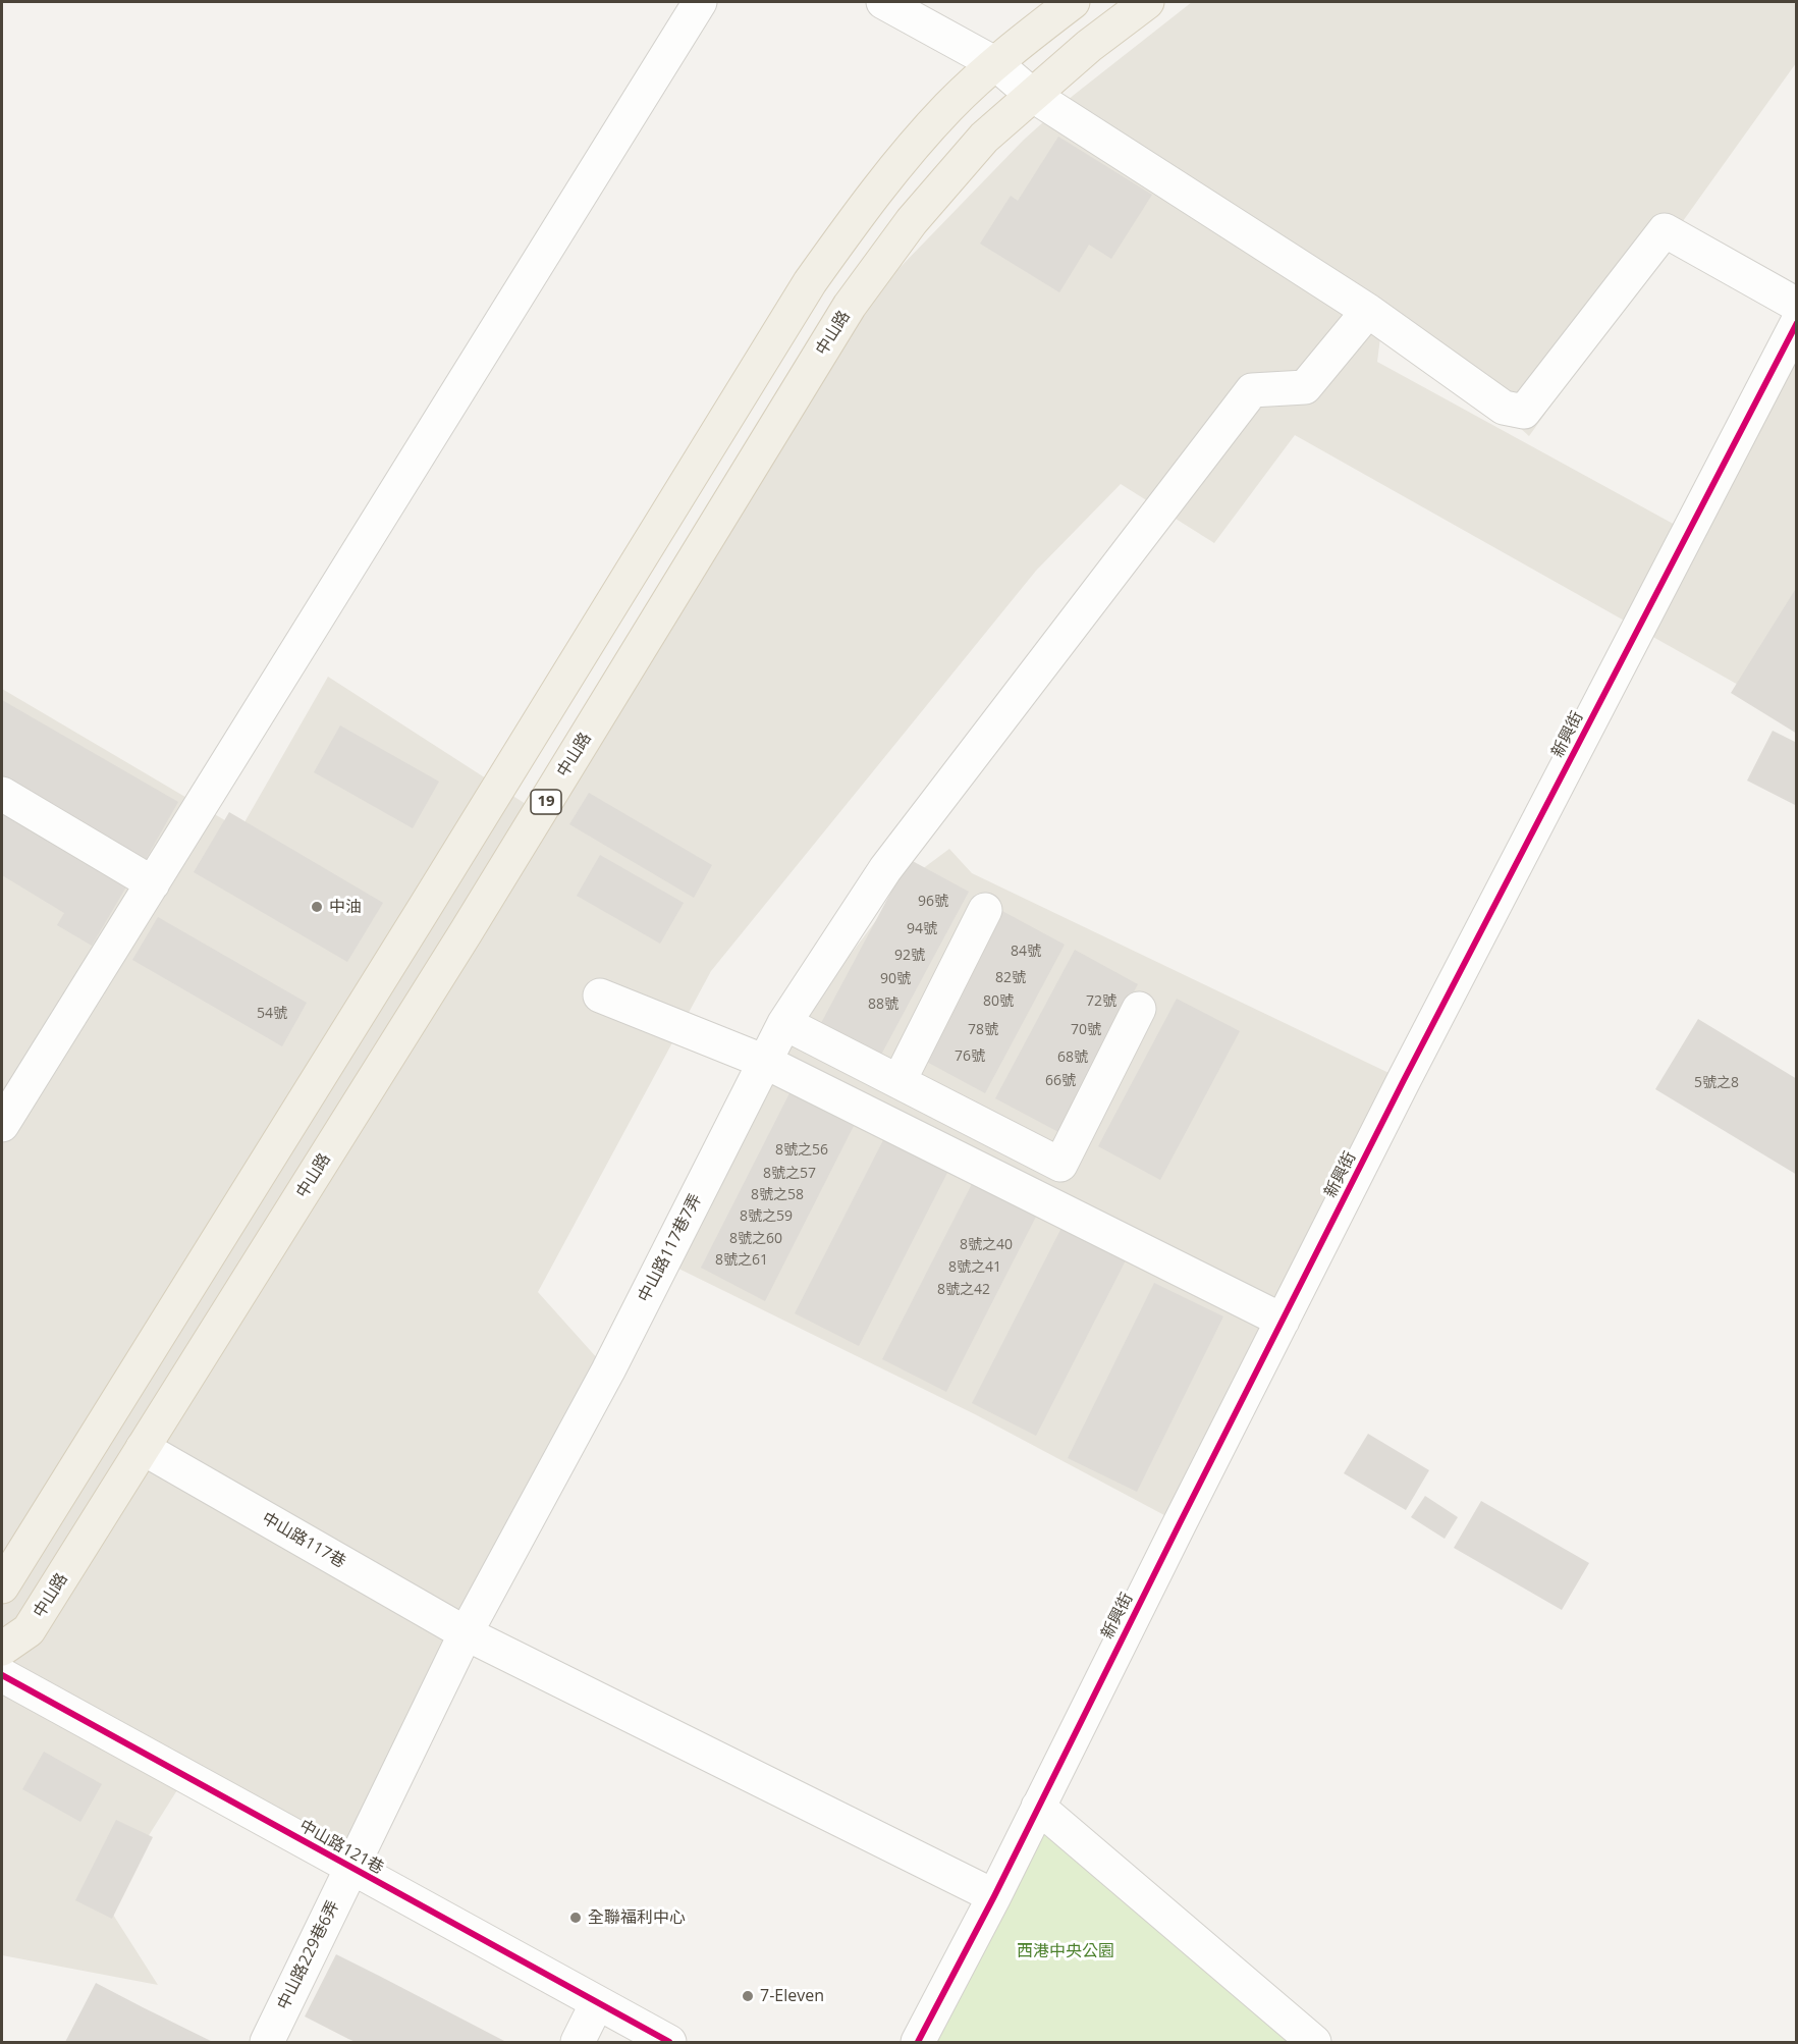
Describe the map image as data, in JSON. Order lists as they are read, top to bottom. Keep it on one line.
{"streets":{"main road":["中山路","19"],"street":["新興街","中山路117巷7弄","中山路117巷","中山路121巷","中山路229巷6弄"]},"crossings":[["中山路","中山路117巷"],["新興街","中山路117巷"],["中山路117巷7弄","中山路117巷"],["中山路117巷7弄","中山路121巷"],["中山路117巷7弄","中山路229巷6弄"],["中山路121巷","中山路229巷6弄"]],"parks":["西港中央公園"],"places":["中油","全聯福利中心","7-Eleven"],"house_numbers":["96號","94號","84號","92號","82號","90號","80號","72號","88號","54號","78號","70號","76號","68號","66號","5號之8","8號之56","8號之57","8號之58","8號之59","8號之60","8號之40","8號之61","8號之41","8號之42"]}
